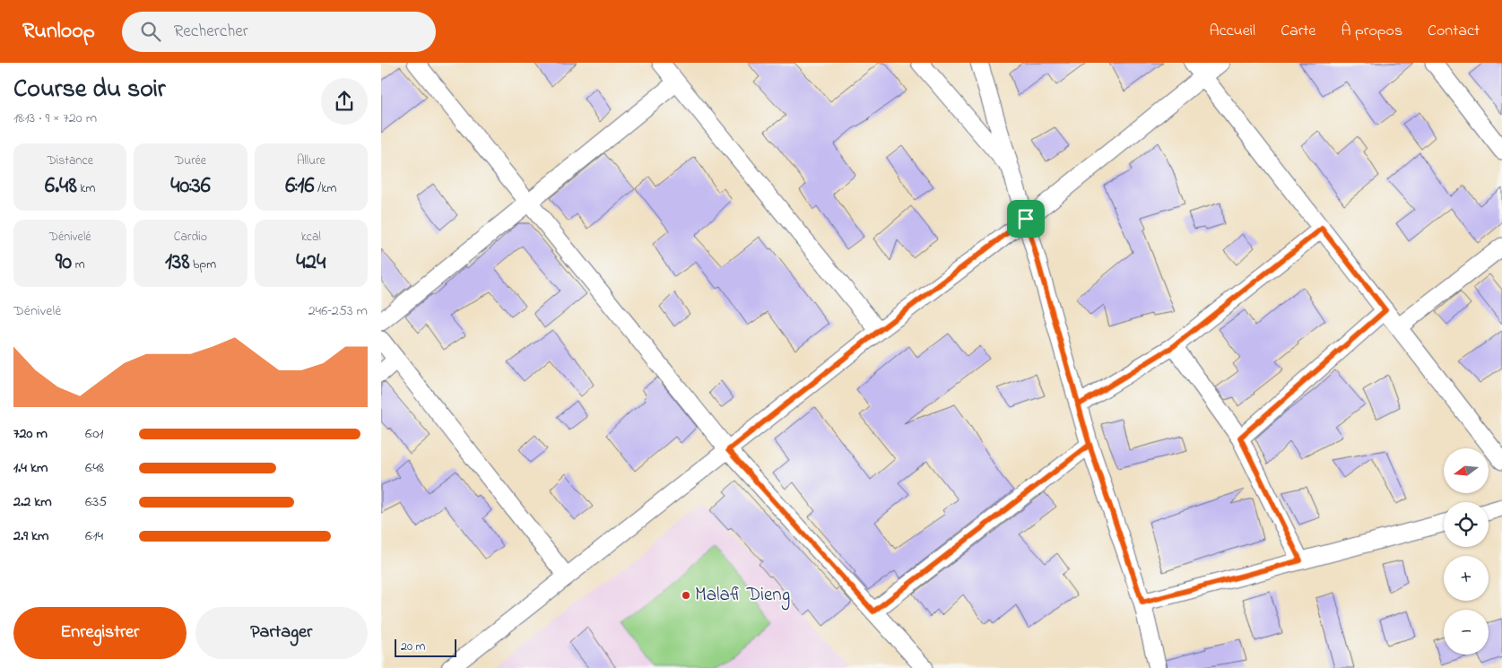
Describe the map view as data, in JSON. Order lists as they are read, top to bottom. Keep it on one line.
{"places":["Malafi Dieng"],"scale_bar":"20 m","north":"left","page":{"header":"Runloop","search":"Rechercher","nav":["Accueil","Carte","À propos","Contact"],"heading":["Course du soir","18:13 · 9 × 720 m"],"stats":[["Distance","6.48 km"],["Durée","40:36"],["Allure","6:16 /km"],["Dénivelé","90 m"],["Cardio","138 bpm"],["kcal","424"]],"chart":["Dénivelé","246–253 m"],"list":[{"name":"720 m","note":"6:01"},{"name":"1.4 km","note":"6:48"},{"name":"2.2 km","note":"6:35"},{"name":"2.9 km","note":"6:14"}],"map_buttons":["+","−"],"buttons":["Enregistrer","Partager"],"scale":"20 m"}}
